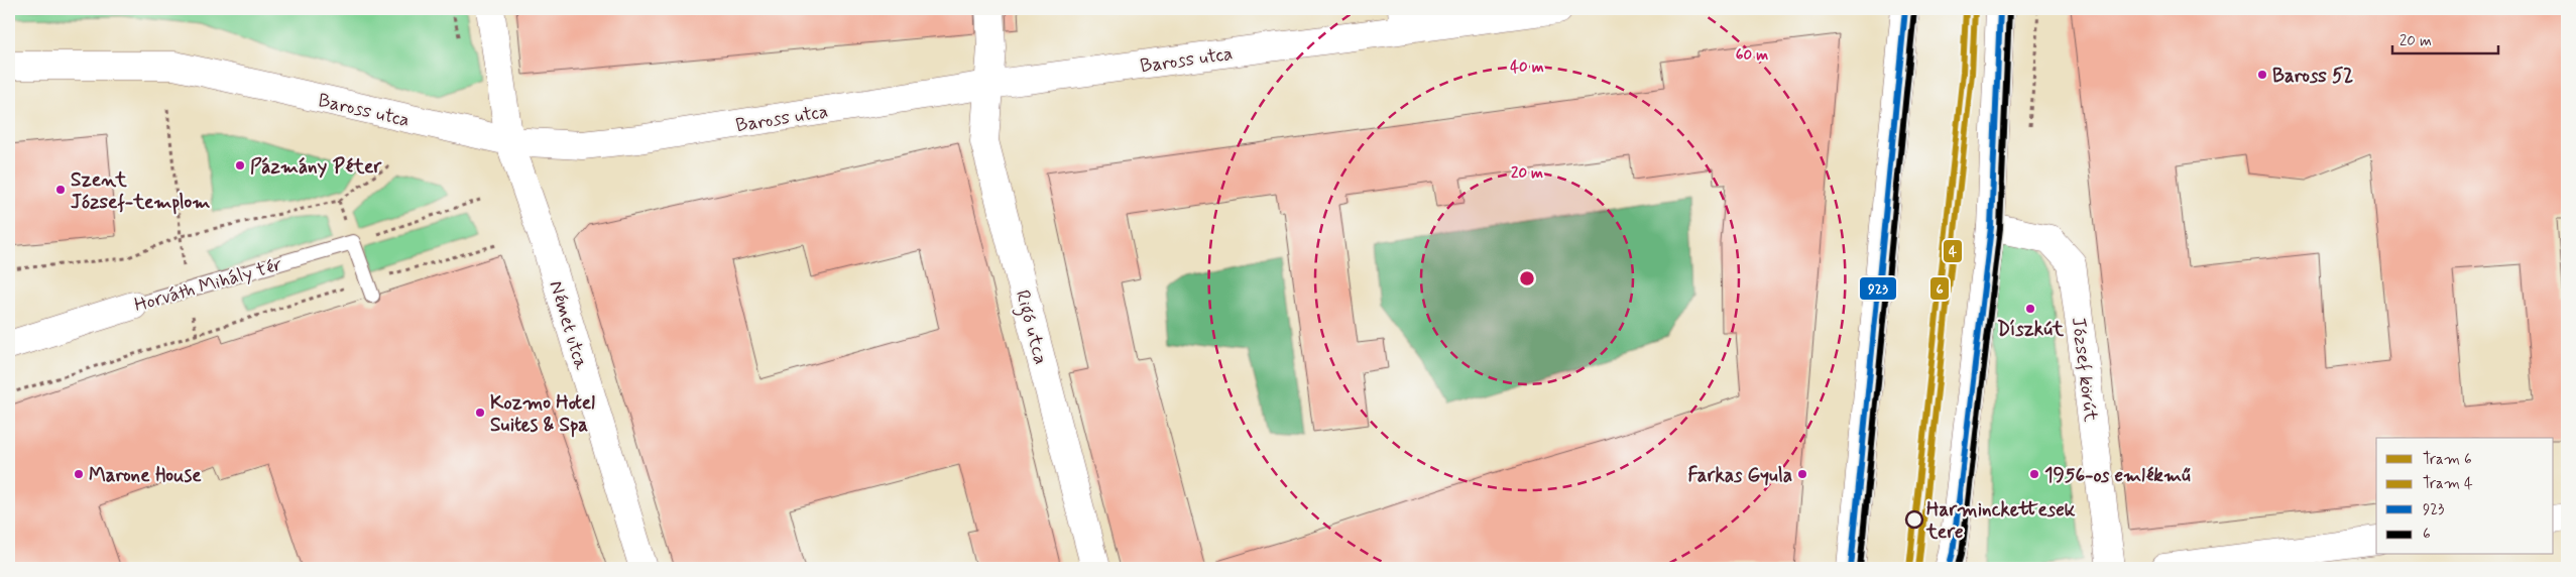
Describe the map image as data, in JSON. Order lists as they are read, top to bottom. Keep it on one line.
{"streets":{"street":["Baross utca","Horváth Mihály tér","Német utca","Rigó utca","József körút"]},"crossings":[["Baross utca","Német utca"],["Baross utca","Rigó utca"]],"places":["Baross 52","Pázmány Péter","Szent József-templom","Díszkút","Kozmo Hotel Suites & Spa","Marone House","Farkas Gyula","1956-os emlékmű","Harminckettesek tere"],"lines":["tram line 6","tram line 4","transit line 923","transit line 6"],"legend":["Tram 6","Tram 4","923","6"],"scale_bar":"20 m","rings":["60 m","40 m","20 m"]}
